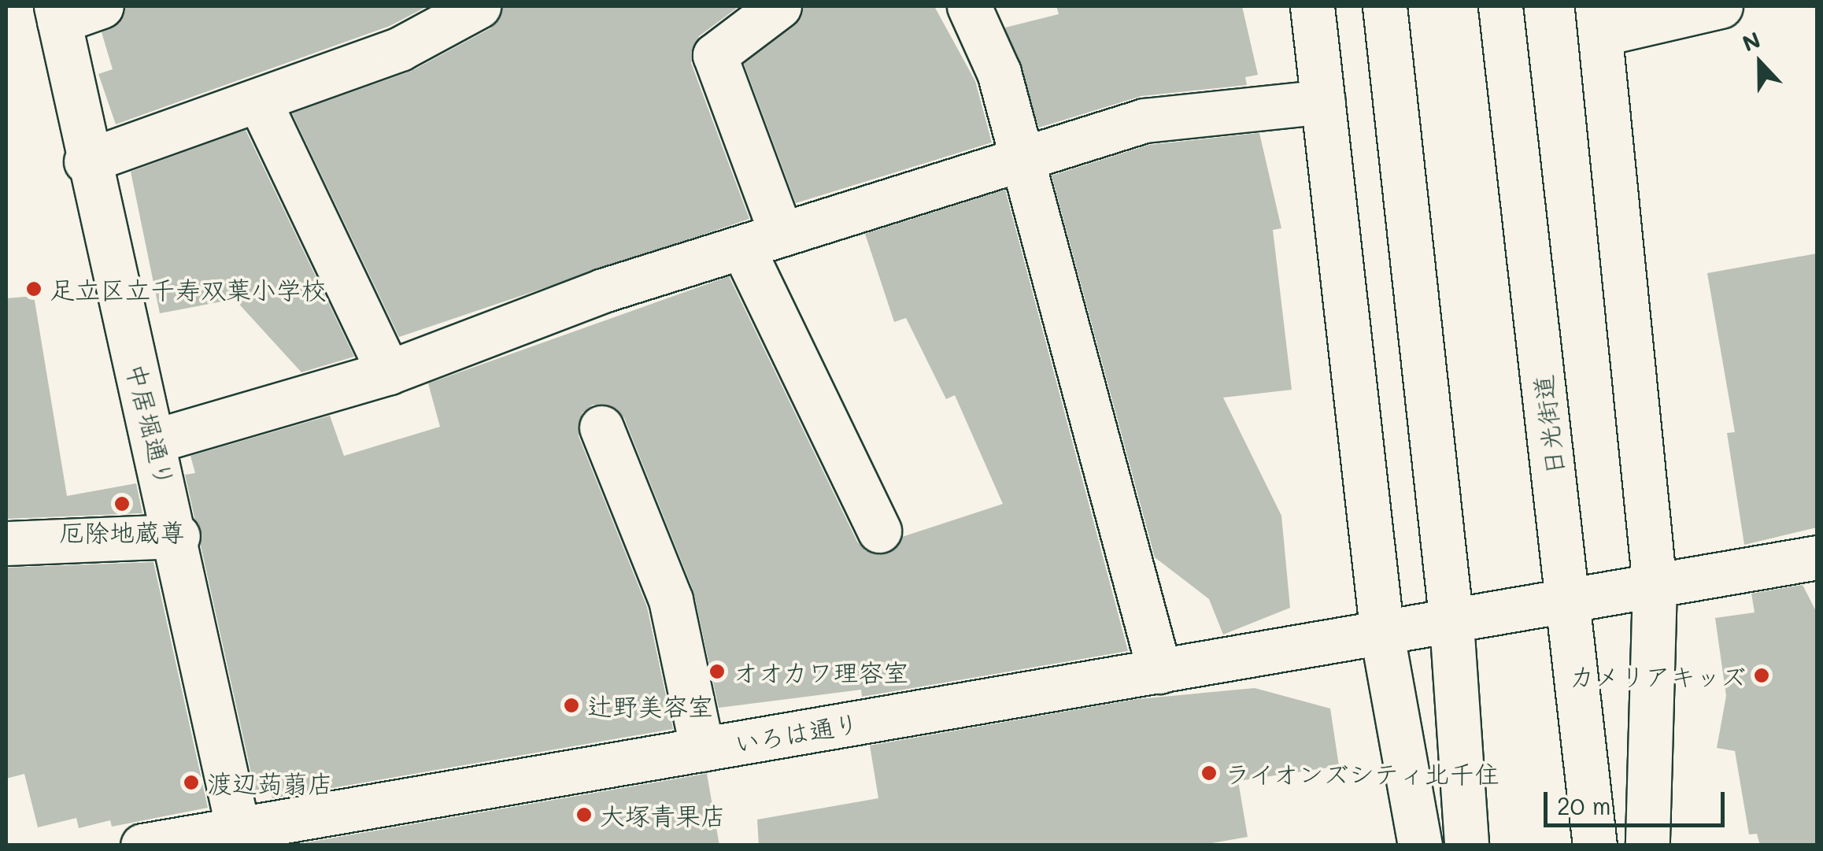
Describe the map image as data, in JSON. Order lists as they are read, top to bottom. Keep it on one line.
{"streets":{"main road":["中居堀通り","日光街道","いろは通り"]},"crossings":[["中居堀通り","いろは通り"],["日光街道","いろは通り"]],"places":["足立区立千寿双葉小学校","厄除地蔵尊","オオカワ理容室","カメリアキッズ","辻野美容室","ライオンズシティ北千住","渡辺蒟蒻店","大塚青果店"],"scale_bar":"20 m","north":"top"}
